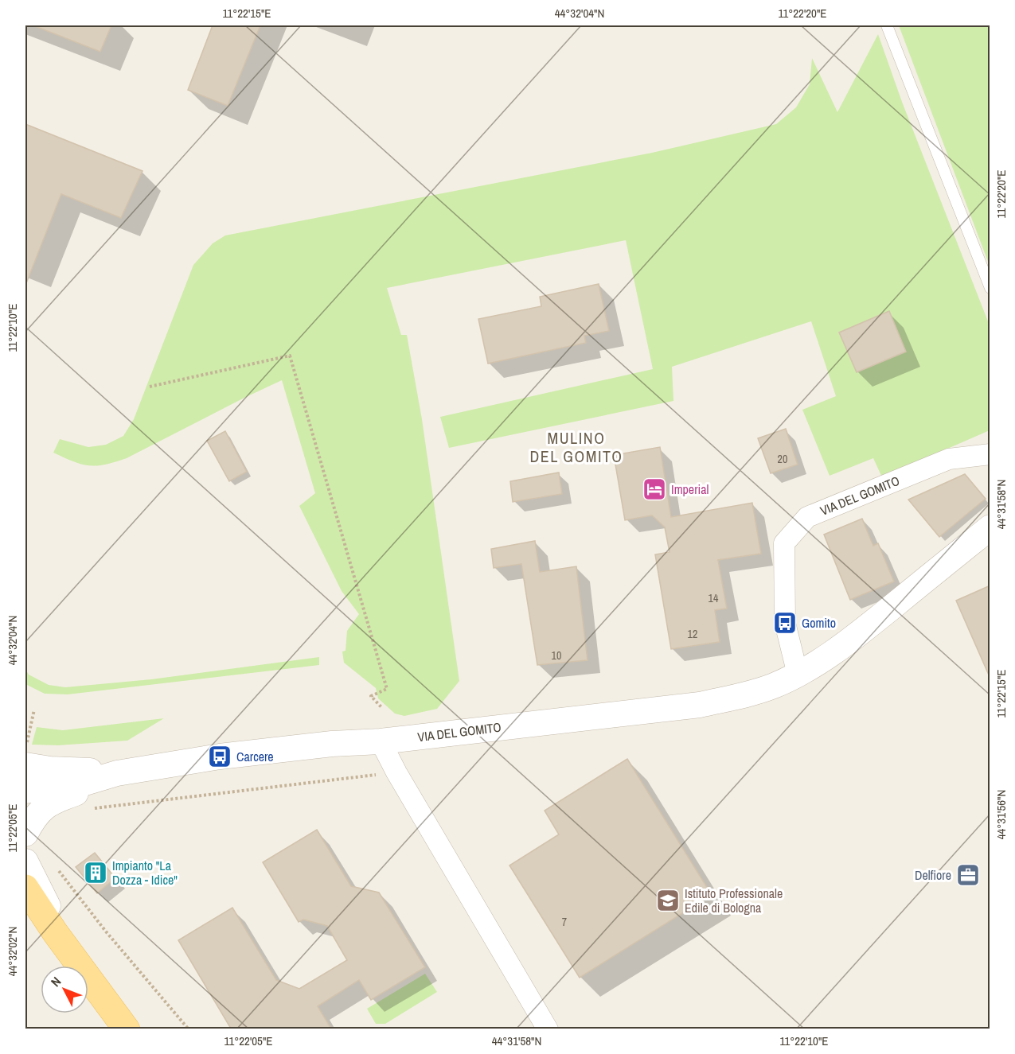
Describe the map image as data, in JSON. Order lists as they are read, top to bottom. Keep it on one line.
{"streets":{"street":["VIA DEL GOMITO"]},"districts":["MULINO DEL GOMITO"],"places":{"hotel":["Imperial"],"bus stop":["Gomito","Carcere"],"building":["Impianto \"La Dozza - Idice\""],"office":["Delfiore"],"school or university":["Istituto Professionale Edile di Bologna"]},"house_numbers":["20","14","12","10","7"],"north":"top left","coordinates":["11°22'15\"E","44°32'04\"N","11°22'20\"E","11°22'10\"E","44°31'58\"N","44°31'56\"N","11°22'05\"E","44°32'02\"N"]}
